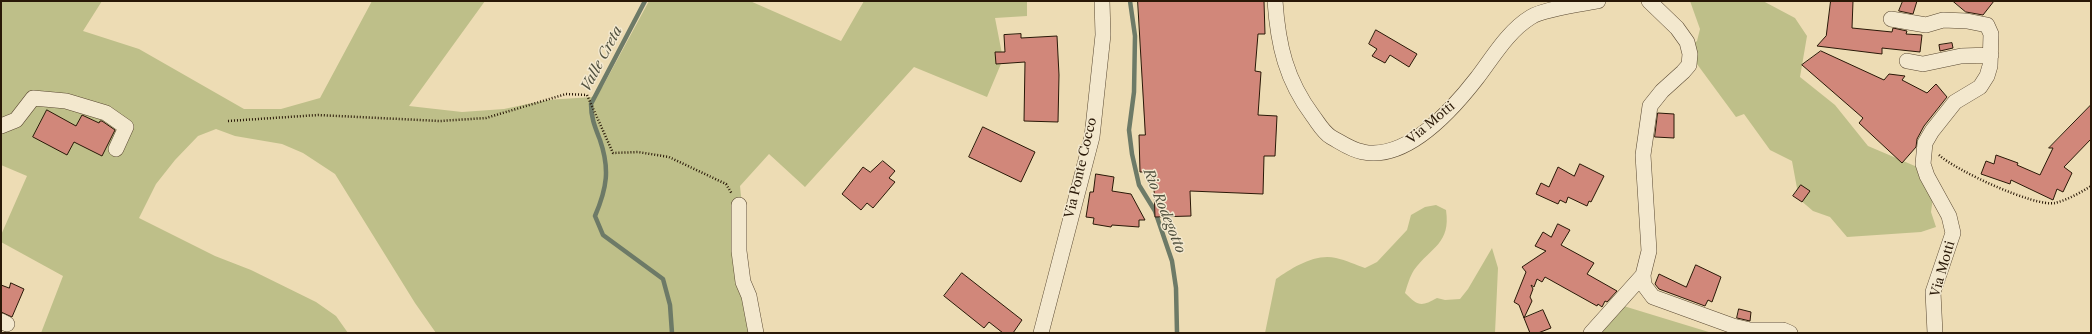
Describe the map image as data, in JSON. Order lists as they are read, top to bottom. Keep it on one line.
{"streets":{"street":["Via Motti","Via Ponte Cocco"]},"water":["Valle Creta","Rio Rodegotto"]}
